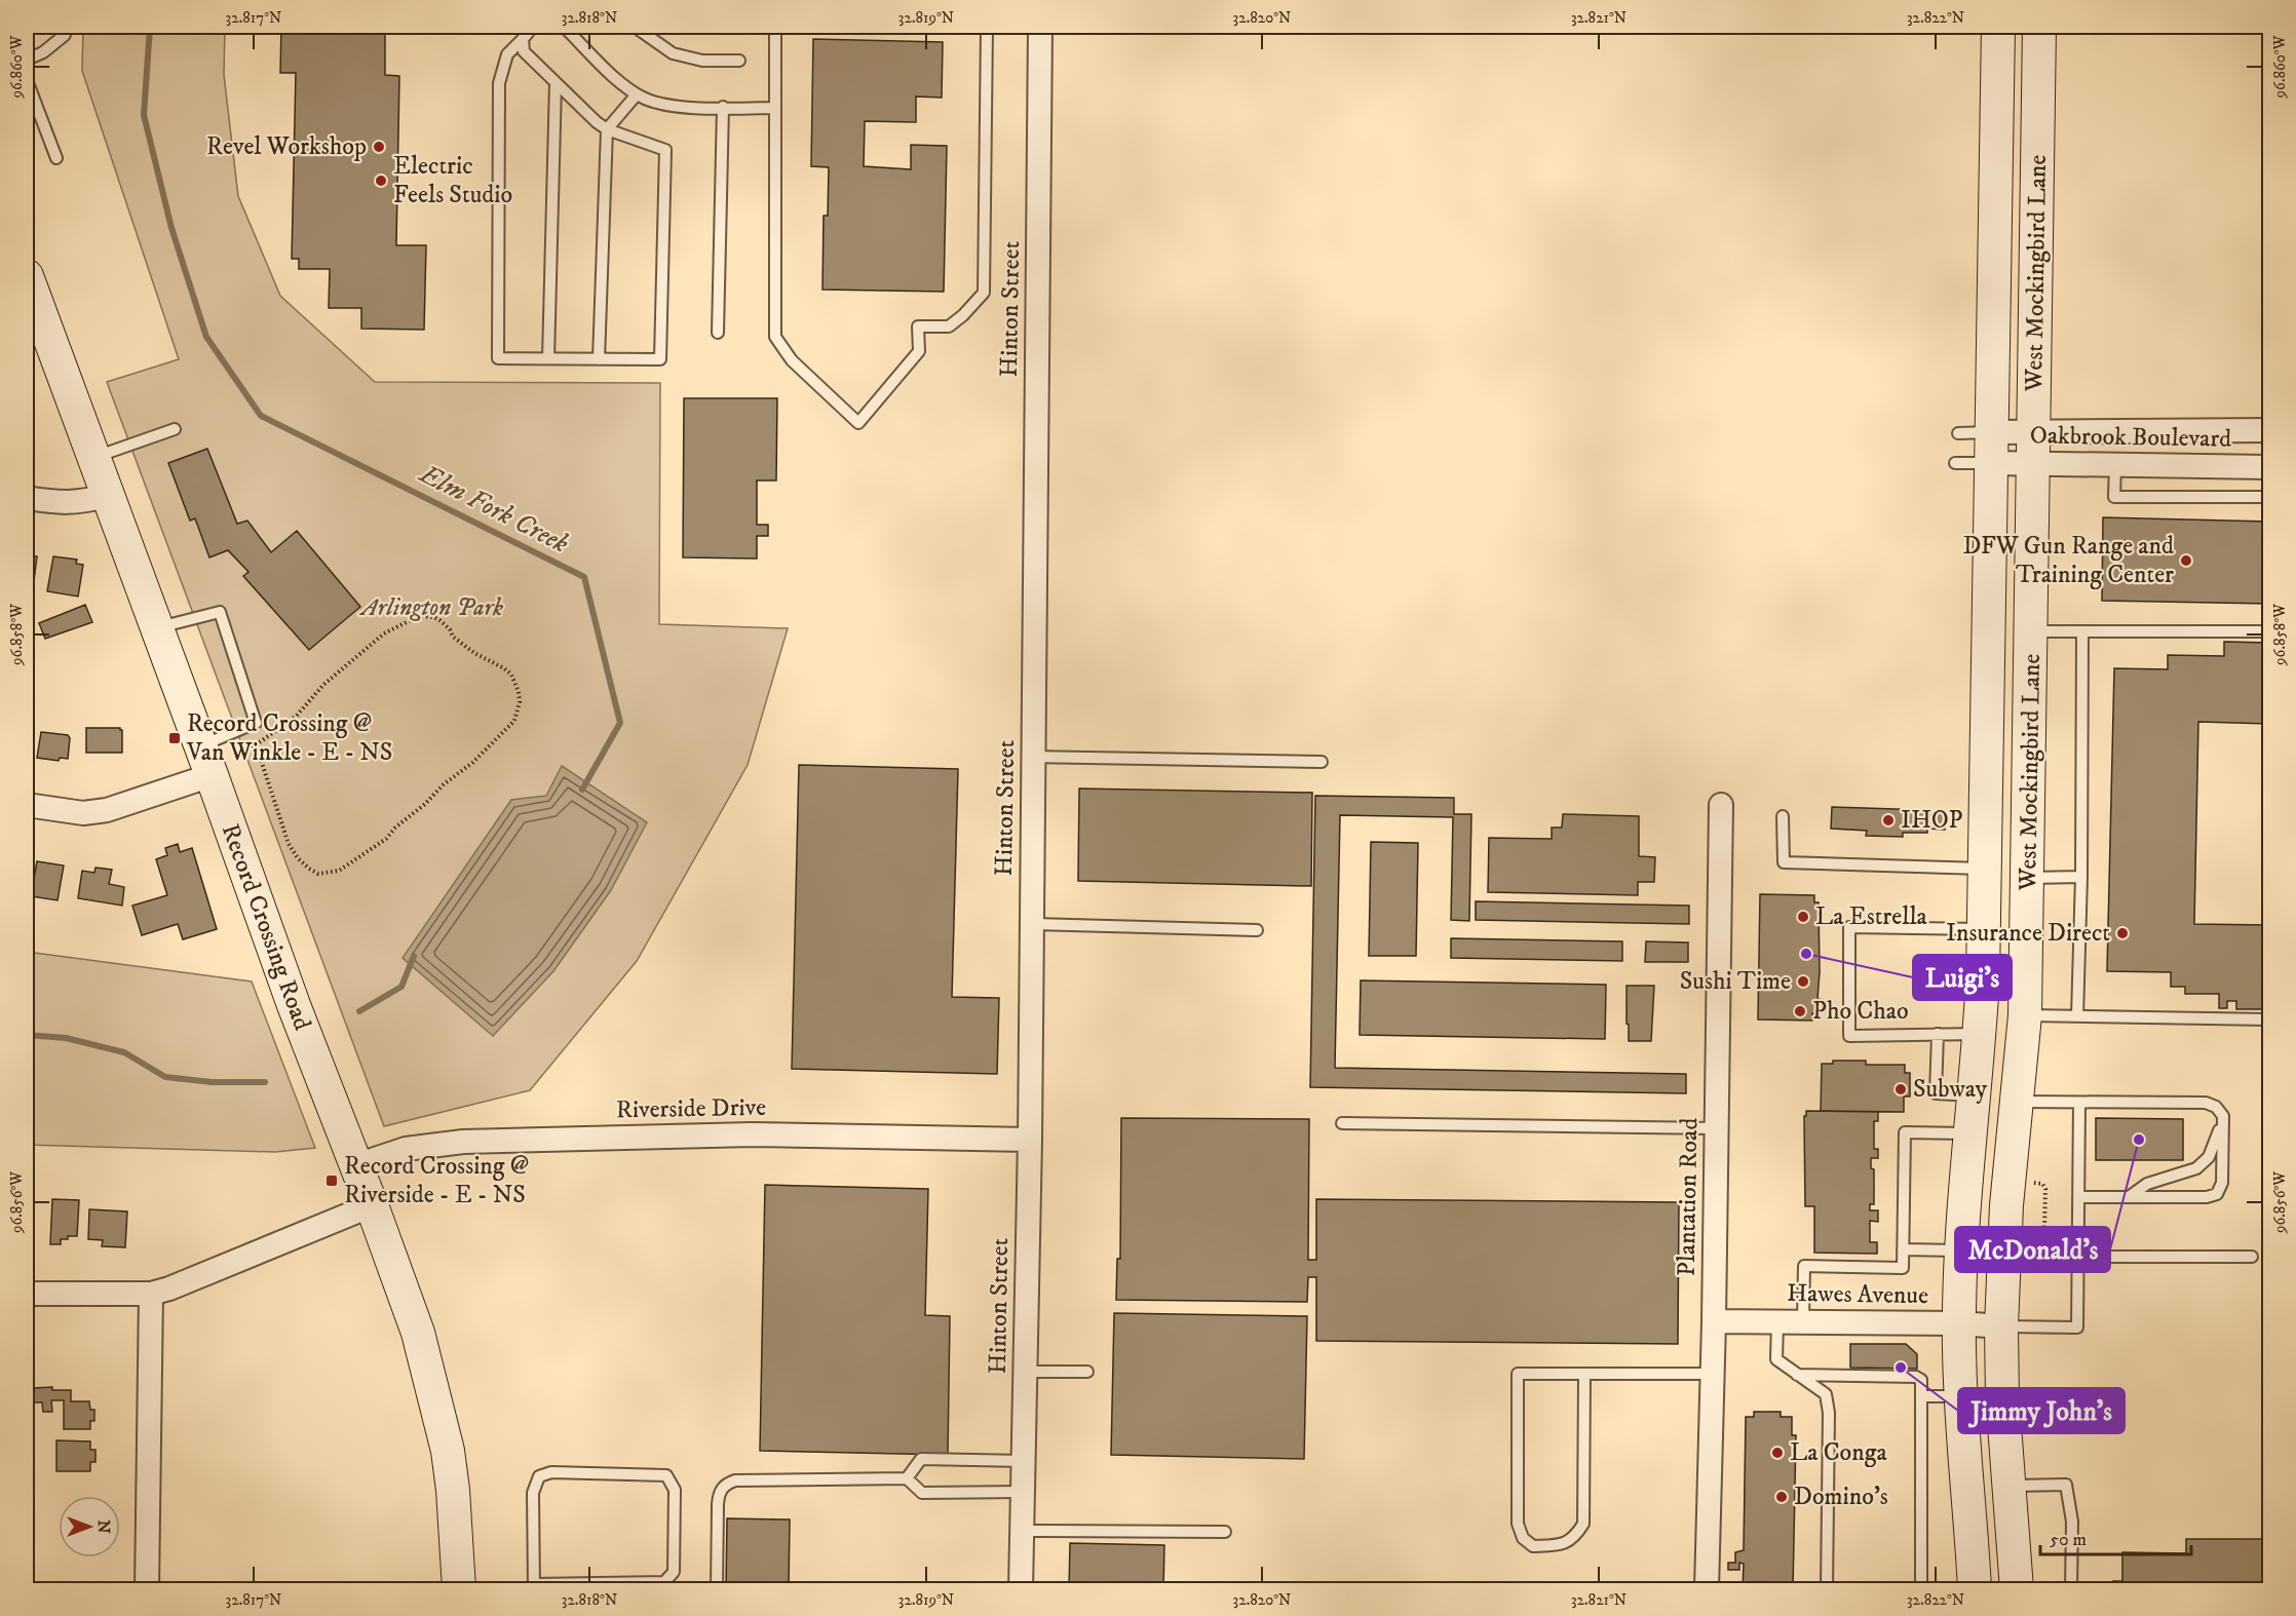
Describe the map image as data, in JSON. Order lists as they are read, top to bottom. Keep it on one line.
{"streets":{"main road":["West Mockingbird Lane","Record Crossing Road"],"street":["Hinton Street","Oakbrook Boulevard","Riverside Drive","Plantation Road","Hawes Avenue"]},"crossings":[["West Mockingbird Lane","Oakbrook Boulevard"],["West Mockingbird Lane","Hawes Avenue"],["Hinton Street","Riverside Drive"],["Record Crossing Road","Riverside Drive"],["Plantation Road","Hawes Avenue"]],"water":["Elm Fork Creek"],"parks":["Arlington Park"],"places":{"other":["Revel Workshop","Electric Feels Studio","DFW Gun Range and Training Center","IHOP","La Estrella","Insurance Direct","Luigi's","Sushi Time","Pho Chao","Subway","McDonald's","Jimmy John's","La Conga","Domino's"],"transit":["Record Crossing @ Van Winkle - E - NS","Record Crossing @ Riverside - E - NS"]},"scale_bar":"50 m","north":"right","coordinates":["32.817°N","32.818°N","32.819°N","32.820°N","32.821°N","32.822°N","96.860°W","96.858°W","96.856°W"]}
